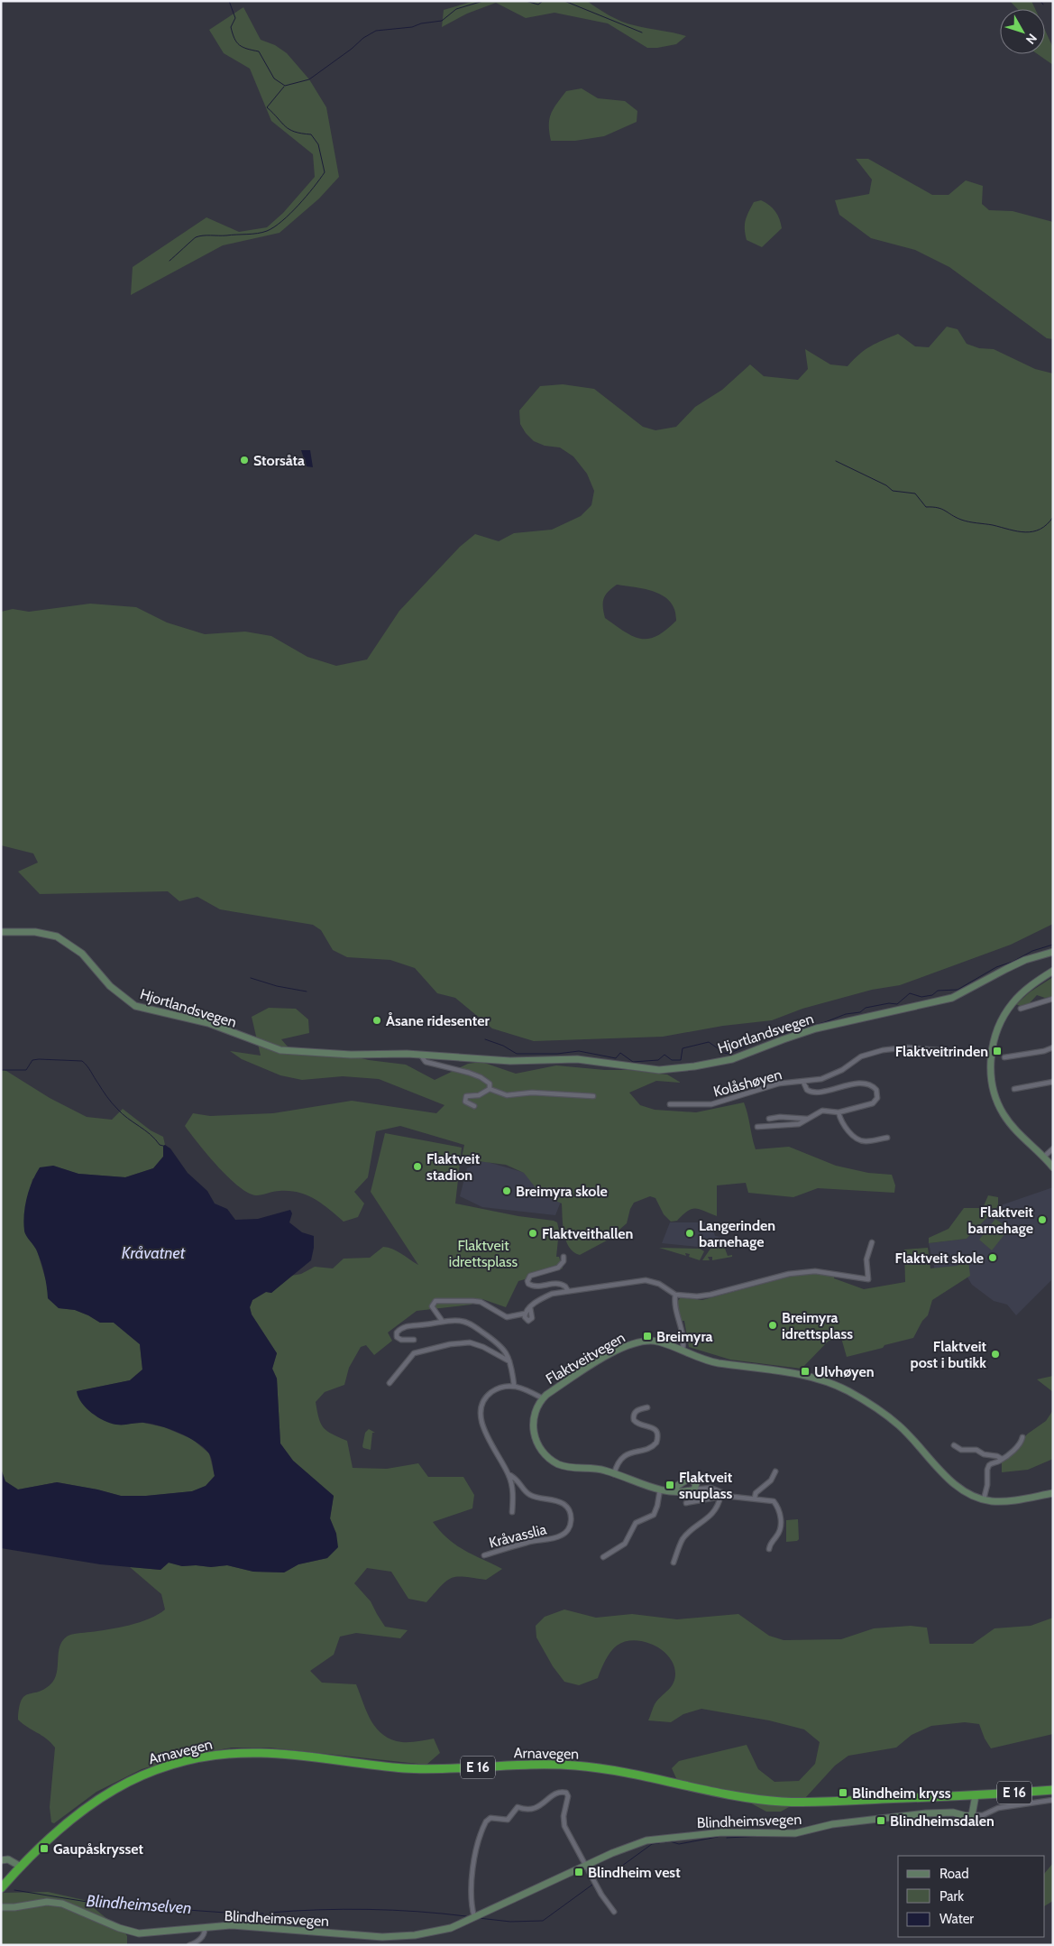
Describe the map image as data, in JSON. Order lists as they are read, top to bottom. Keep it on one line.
{"streets":{"highway":["Arnavegen","E 16"],"street":["Hjortlandsvegen","Kolåshøyen","Flaktveitvegen","Kråvasslia","Blindheimsvegen"]},"water":["Kråvatnet","Blindheimselven"],"parks":["Flaktveit idrettsplass"],"places":{"other":["Storsåta","Åsane ridesenter","Flaktveit stadion","Breimyra skole","Flaktveit barnehage","Flaktveithallen","Langerinden barnehage","Flaktveit skole","Breimyra idrettsplass","Flaktveit post i butikk"],"transit":["Flaktveitrinden","Breimyra","Ulvhøyen","Flaktveit snuplass","Blindheim kryss","Blindheimsdalen","Gaupåskrysset","Blindheim vest"]},"legend":["Road","Park","Water"],"north":"bottom right"}
